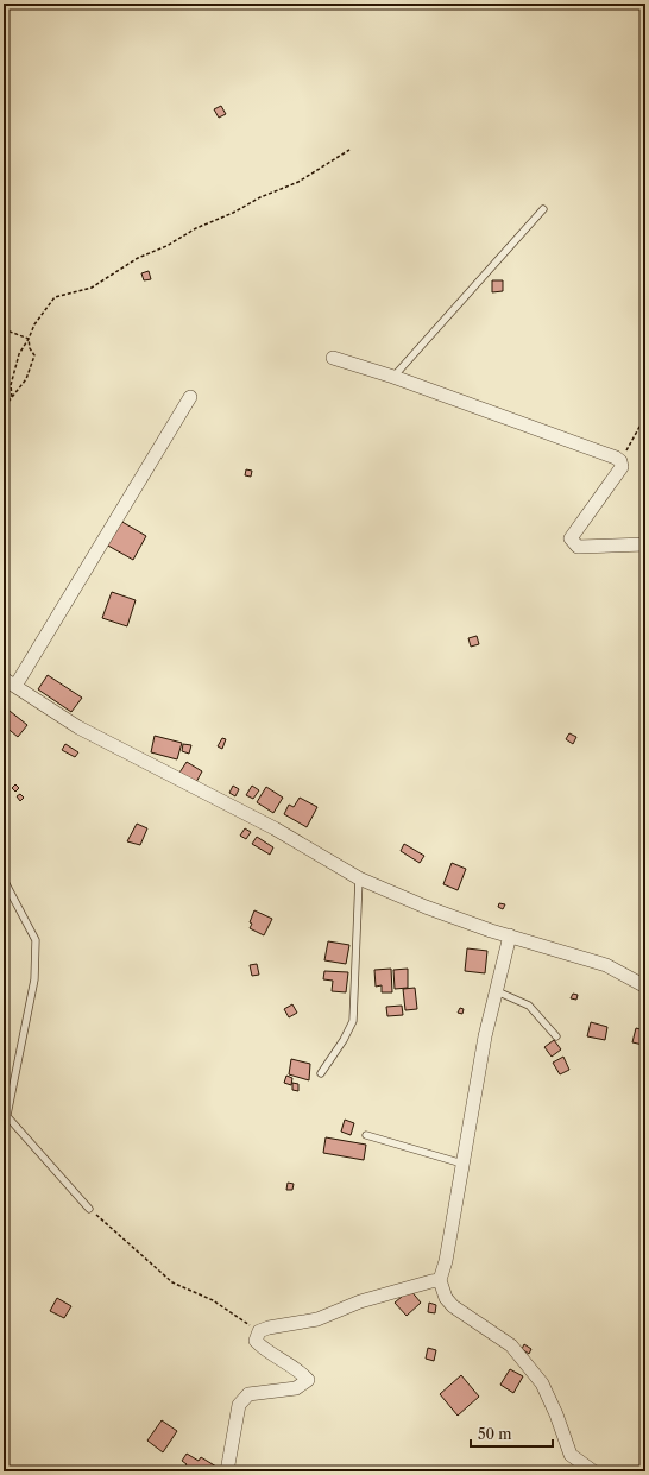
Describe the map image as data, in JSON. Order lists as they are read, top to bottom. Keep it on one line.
{"scale_bar":"50 m"}
